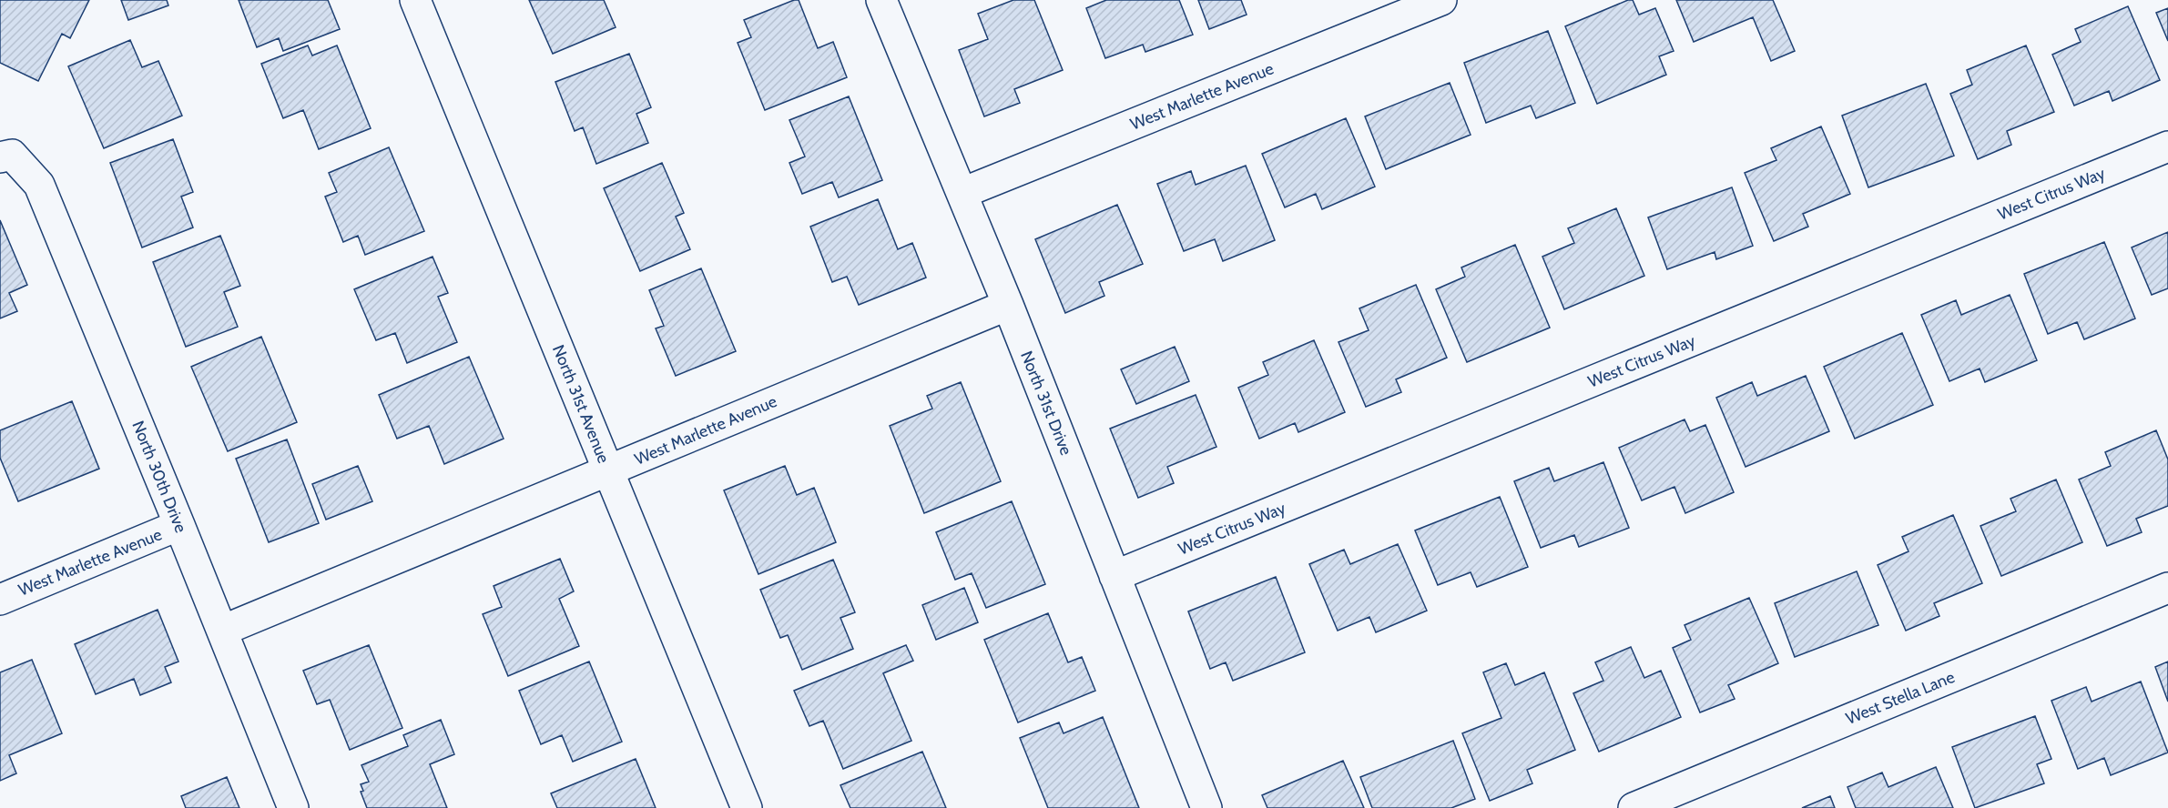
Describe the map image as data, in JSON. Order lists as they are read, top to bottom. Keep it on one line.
{"streets":{"street":["West Marlette Avenue","West Citrus Way","North 31st Drive","North 31st Avenue","North 30th Drive","West Stella Lane"]},"crossings":[["West Marlette Avenue","North 31st Drive"],["West Marlette Avenue","North 31st Avenue"],["West Marlette Avenue","North 30th Drive"],["West Citrus Way","North 31st Drive"]]}
